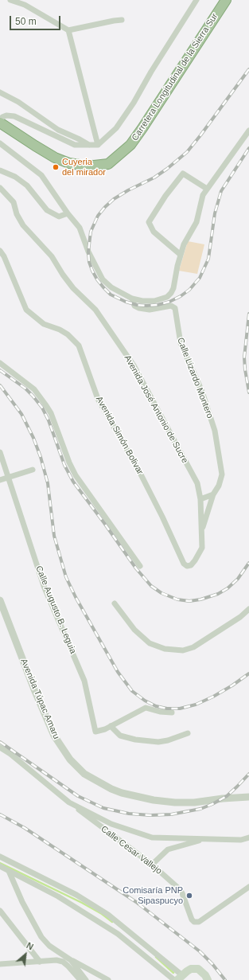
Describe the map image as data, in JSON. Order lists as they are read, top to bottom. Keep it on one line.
{"streets":{"highway":["Carretera Longitudinal de la Sierra Sur"],"street":["Calle Lizardo Montero","Avenida José Antonio de Sucre","Avenida Simón Bolivar","Calle Augusto B. Leguia","Avenida Túpac Amaru","Calle Cesar Vallejo"]},"crossings":[["Calle Lizardo Montero","Avenida José Antonio de Sucre"],["Avenida José Antonio de Sucre","Avenida Simón Bolivar"]],"places":["Cuyeria del mirador","Comisaría PNP Sipaspucyo"],"scale_bar":"50 m","north":"top right"}
